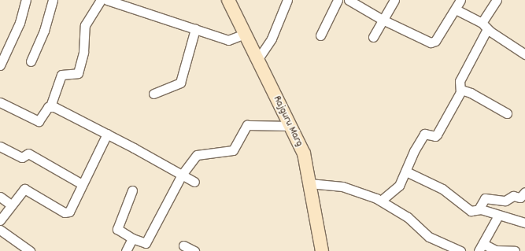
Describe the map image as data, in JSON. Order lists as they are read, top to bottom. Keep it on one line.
{"streets":{"street":["Rajguru Marg"]}}
